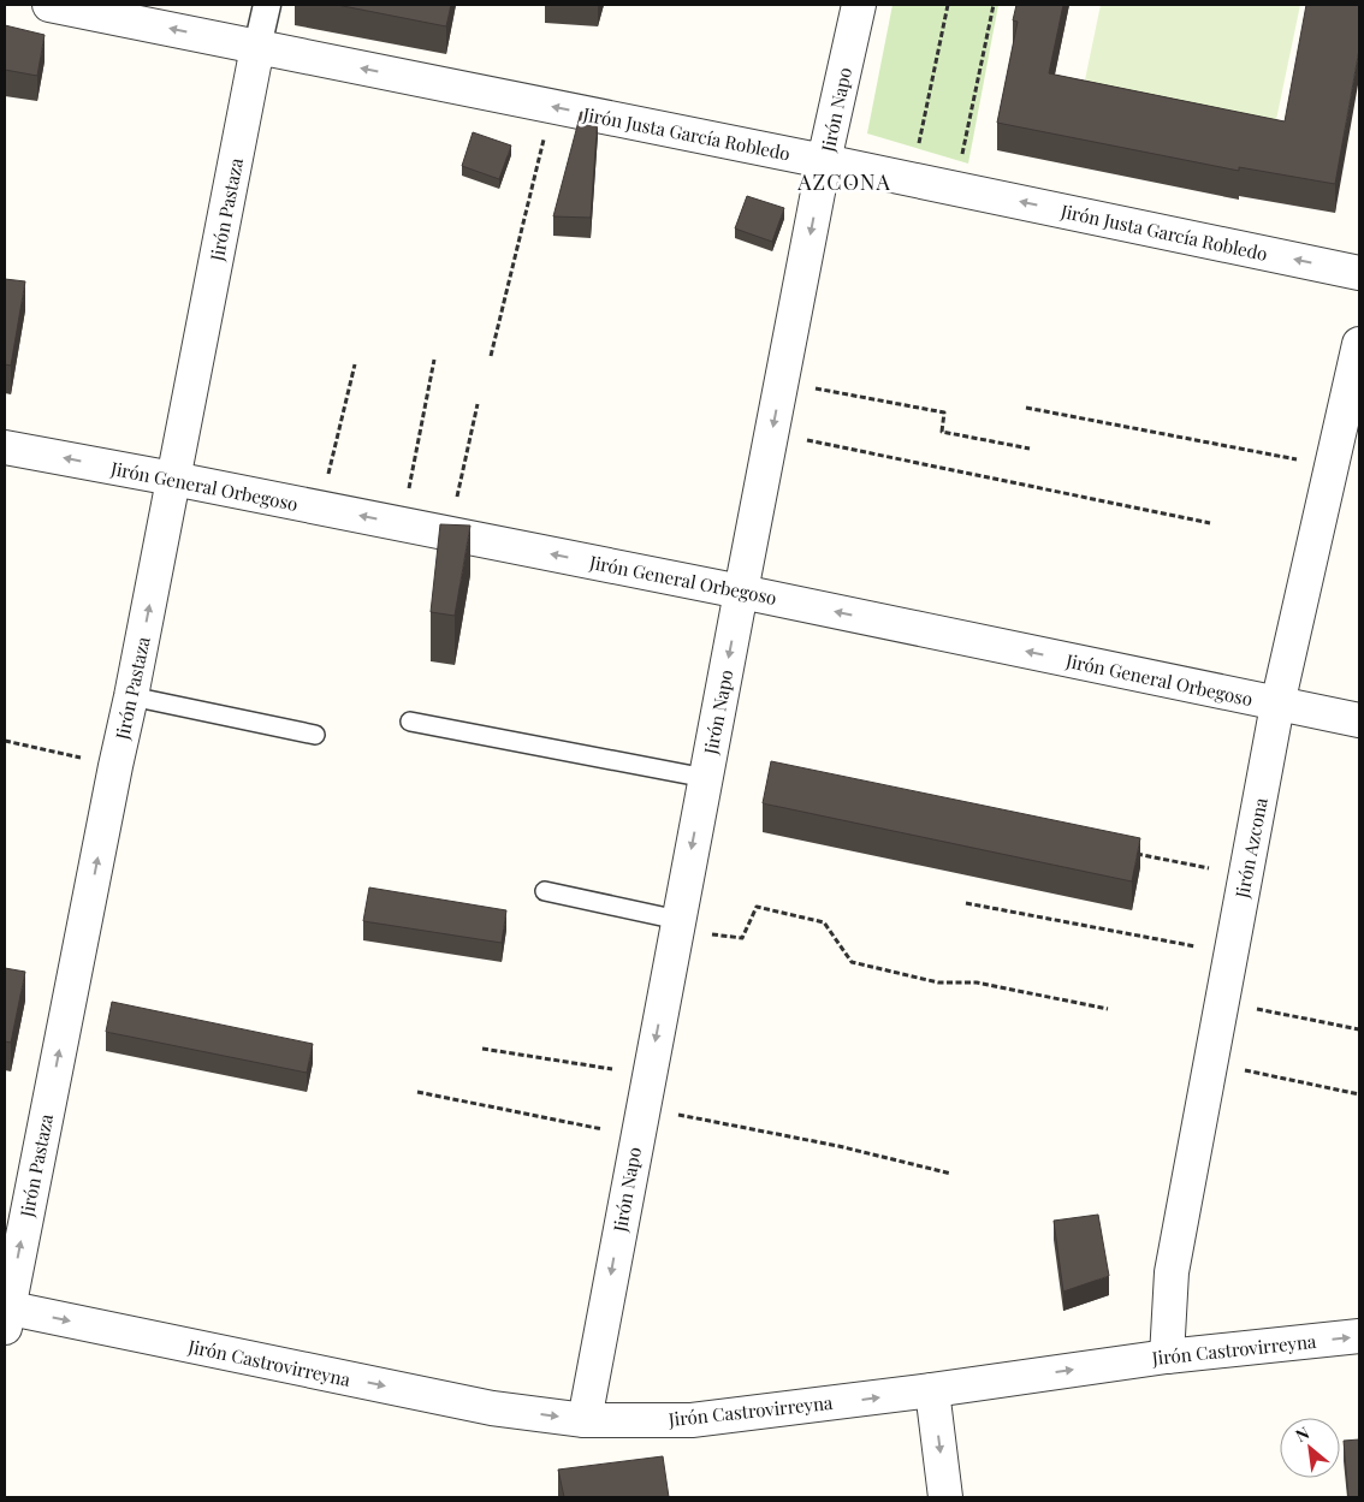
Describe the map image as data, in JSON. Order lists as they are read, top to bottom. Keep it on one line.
{"streets":{"street":["Jirón Napo","Jirón Justa García Robledo","Jirón Pastaza","Jirón General Orbegoso","Jirón Azcona","Jirón Castrovirreyna"]},"crossings":[["Jirón Napo","Jirón Justa García Robledo"],["Jirón Napo","Jirón General Orbegoso"],["Jirón Napo","Jirón Castrovirreyna"],["Jirón Justa García Robledo","Jirón Pastaza"],["Jirón Pastaza","Jirón General Orbegoso"],["Jirón Pastaza","Jirón Castrovirreyna"],["Jirón General Orbegoso","Jirón Azcona"],["Jirón Azcona","Jirón Castrovirreyna"]],"one_way":["Jirón Napo","Jirón Justa García Robledo","Jirón Pastaza","Jirón General Orbegoso","Jirón Castrovirreyna"],"districts":["AZCONA"],"north":"top left"}
